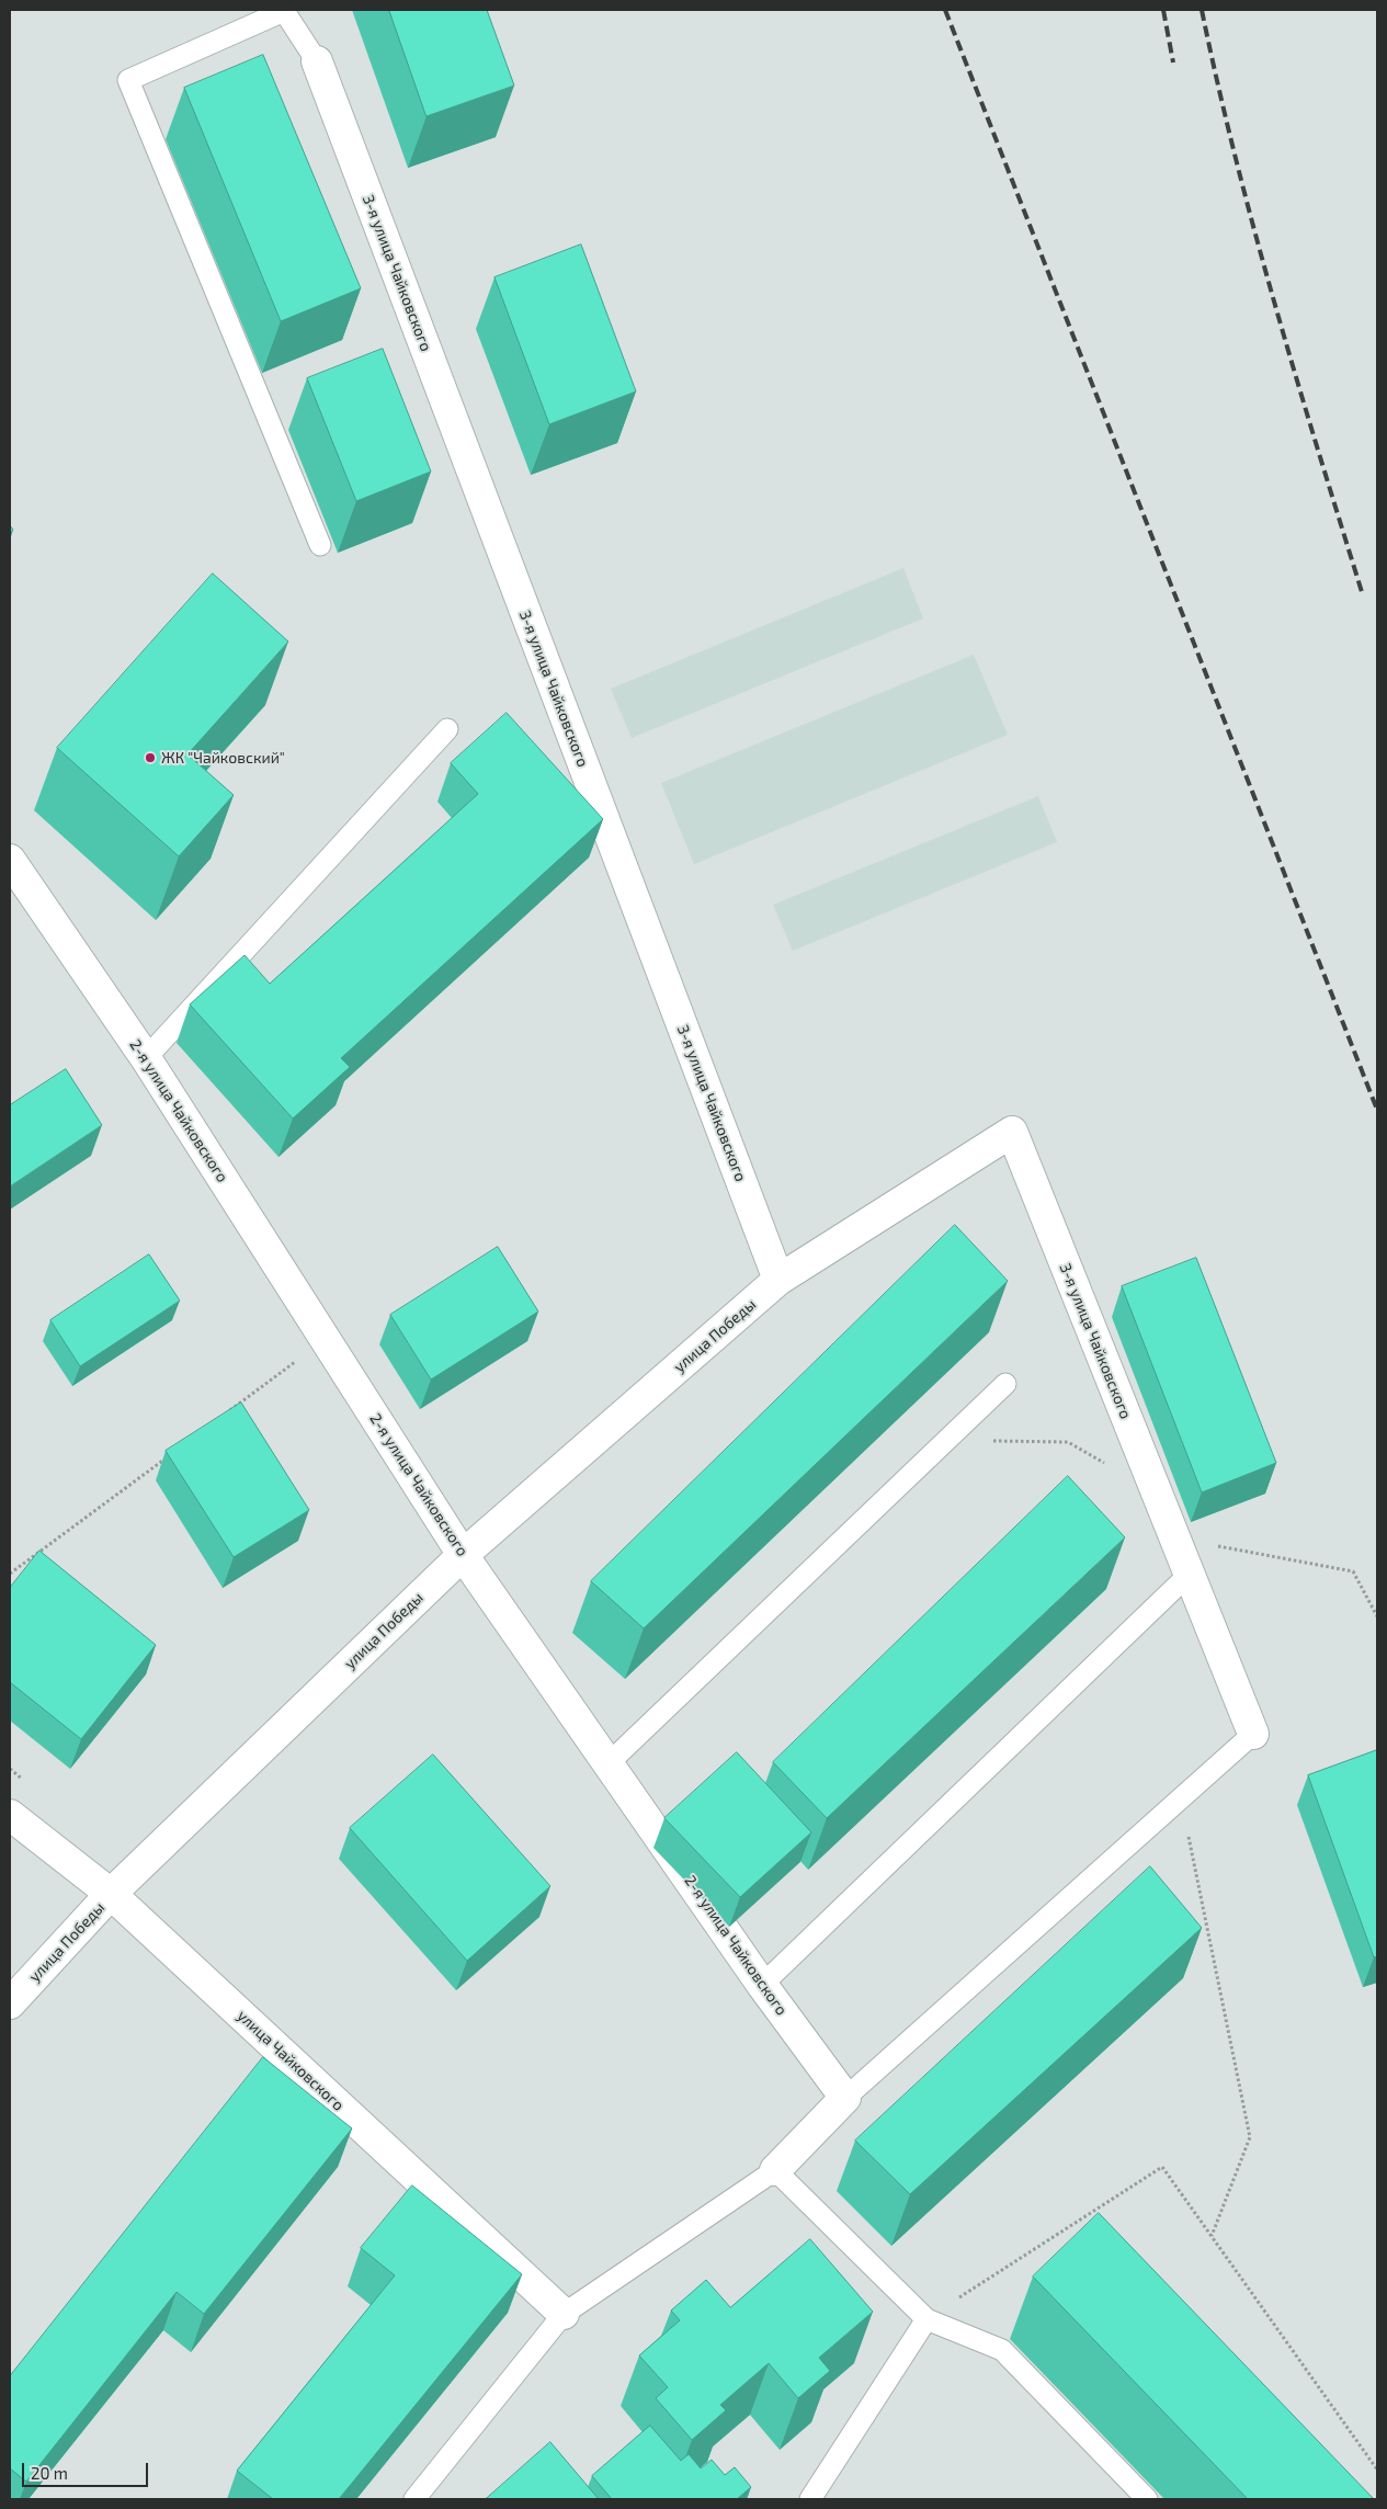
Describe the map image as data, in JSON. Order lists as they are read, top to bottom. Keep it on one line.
{"streets":{"street":["3-я улица Чайковского","2-я улица Чайковского","улица Победы","улица Чайковского"]},"crossings":[["3-я улица Чайковского","улица Победы"],["2-я улица Чайковского","улица Победы"],["улица Победы","улица Чайковского"]],"places":["ЖК \"Чайковский\""],"scale_bar":"20 m"}
